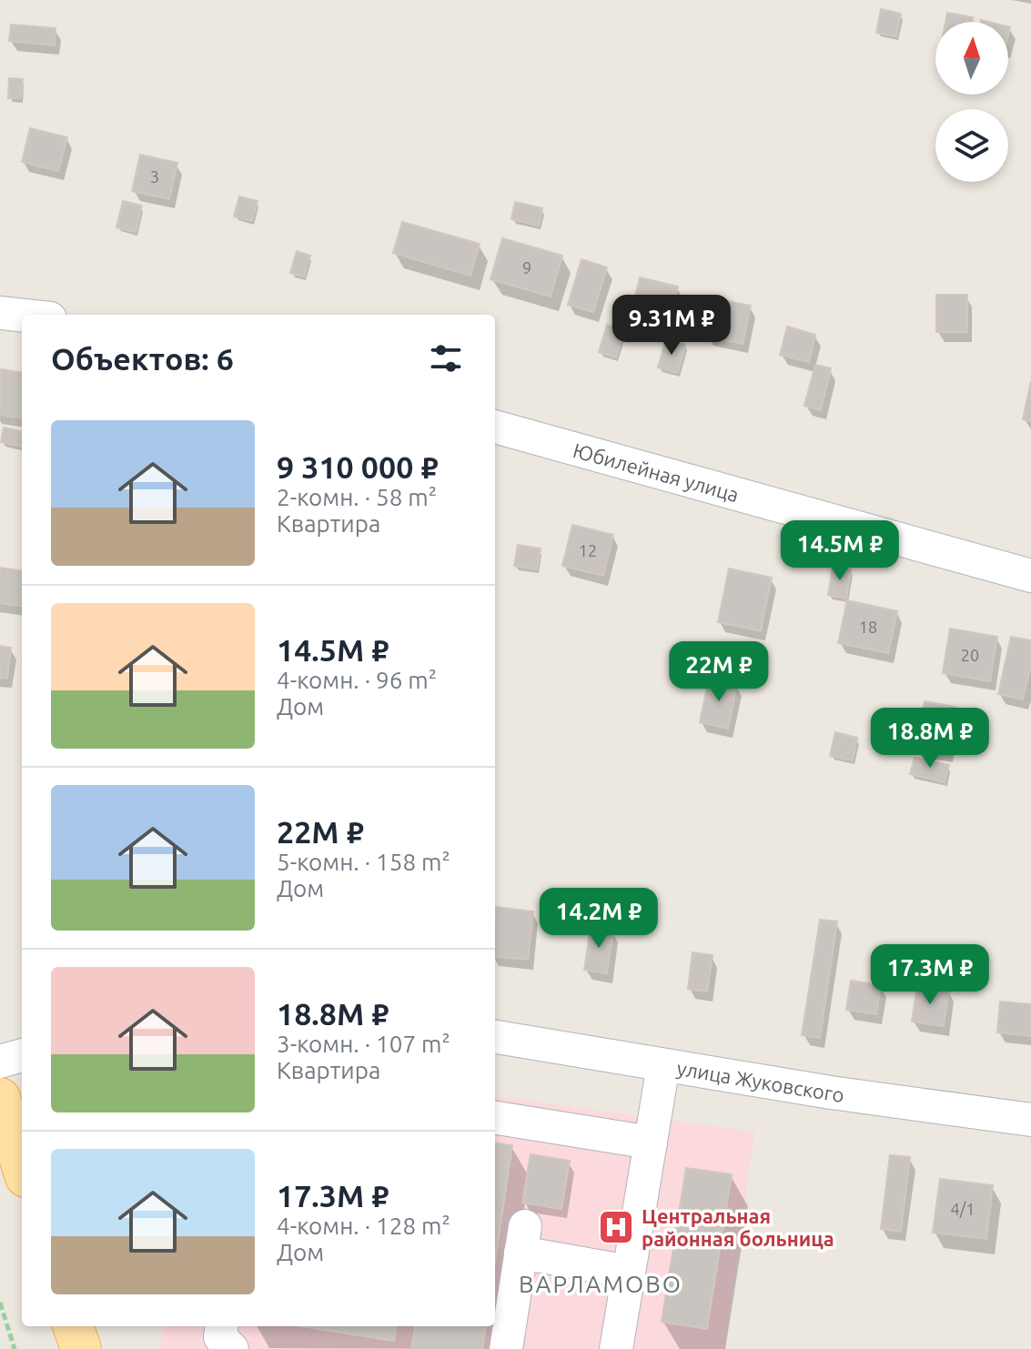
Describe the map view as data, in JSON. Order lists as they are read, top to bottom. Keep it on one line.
{"streets":{"street":["Юбилейная улица","улица Жуковского"]},"districts":["ВАРЛАМОВО"],"places":{"hospital":["Центральная районная больница"]},"house_numbers":["3","9","12","18","20","4/1"],"north":"top","page":{"price":["9.31M ₽","14.5M ₽","22M ₽","18.8M ₽","14.2M ₽","17.3M ₽"],"heading":"Объектов: 6","list":[{"name":"9 310 000 ₽","note":"2-комн. · 58 m² · Квартира"},{"name":"14.5M ₽","note":"4-комн. · 96 m² · Дом"},{"name":"22M ₽","note":"5-комн. · 158 m² · Дом"},{"name":"18.8M ₽","note":"3-комн. · 107 m² · Квартира"},{"name":"17.3M ₽","note":"4-комн. · 128 m² · Дом"}]}}
